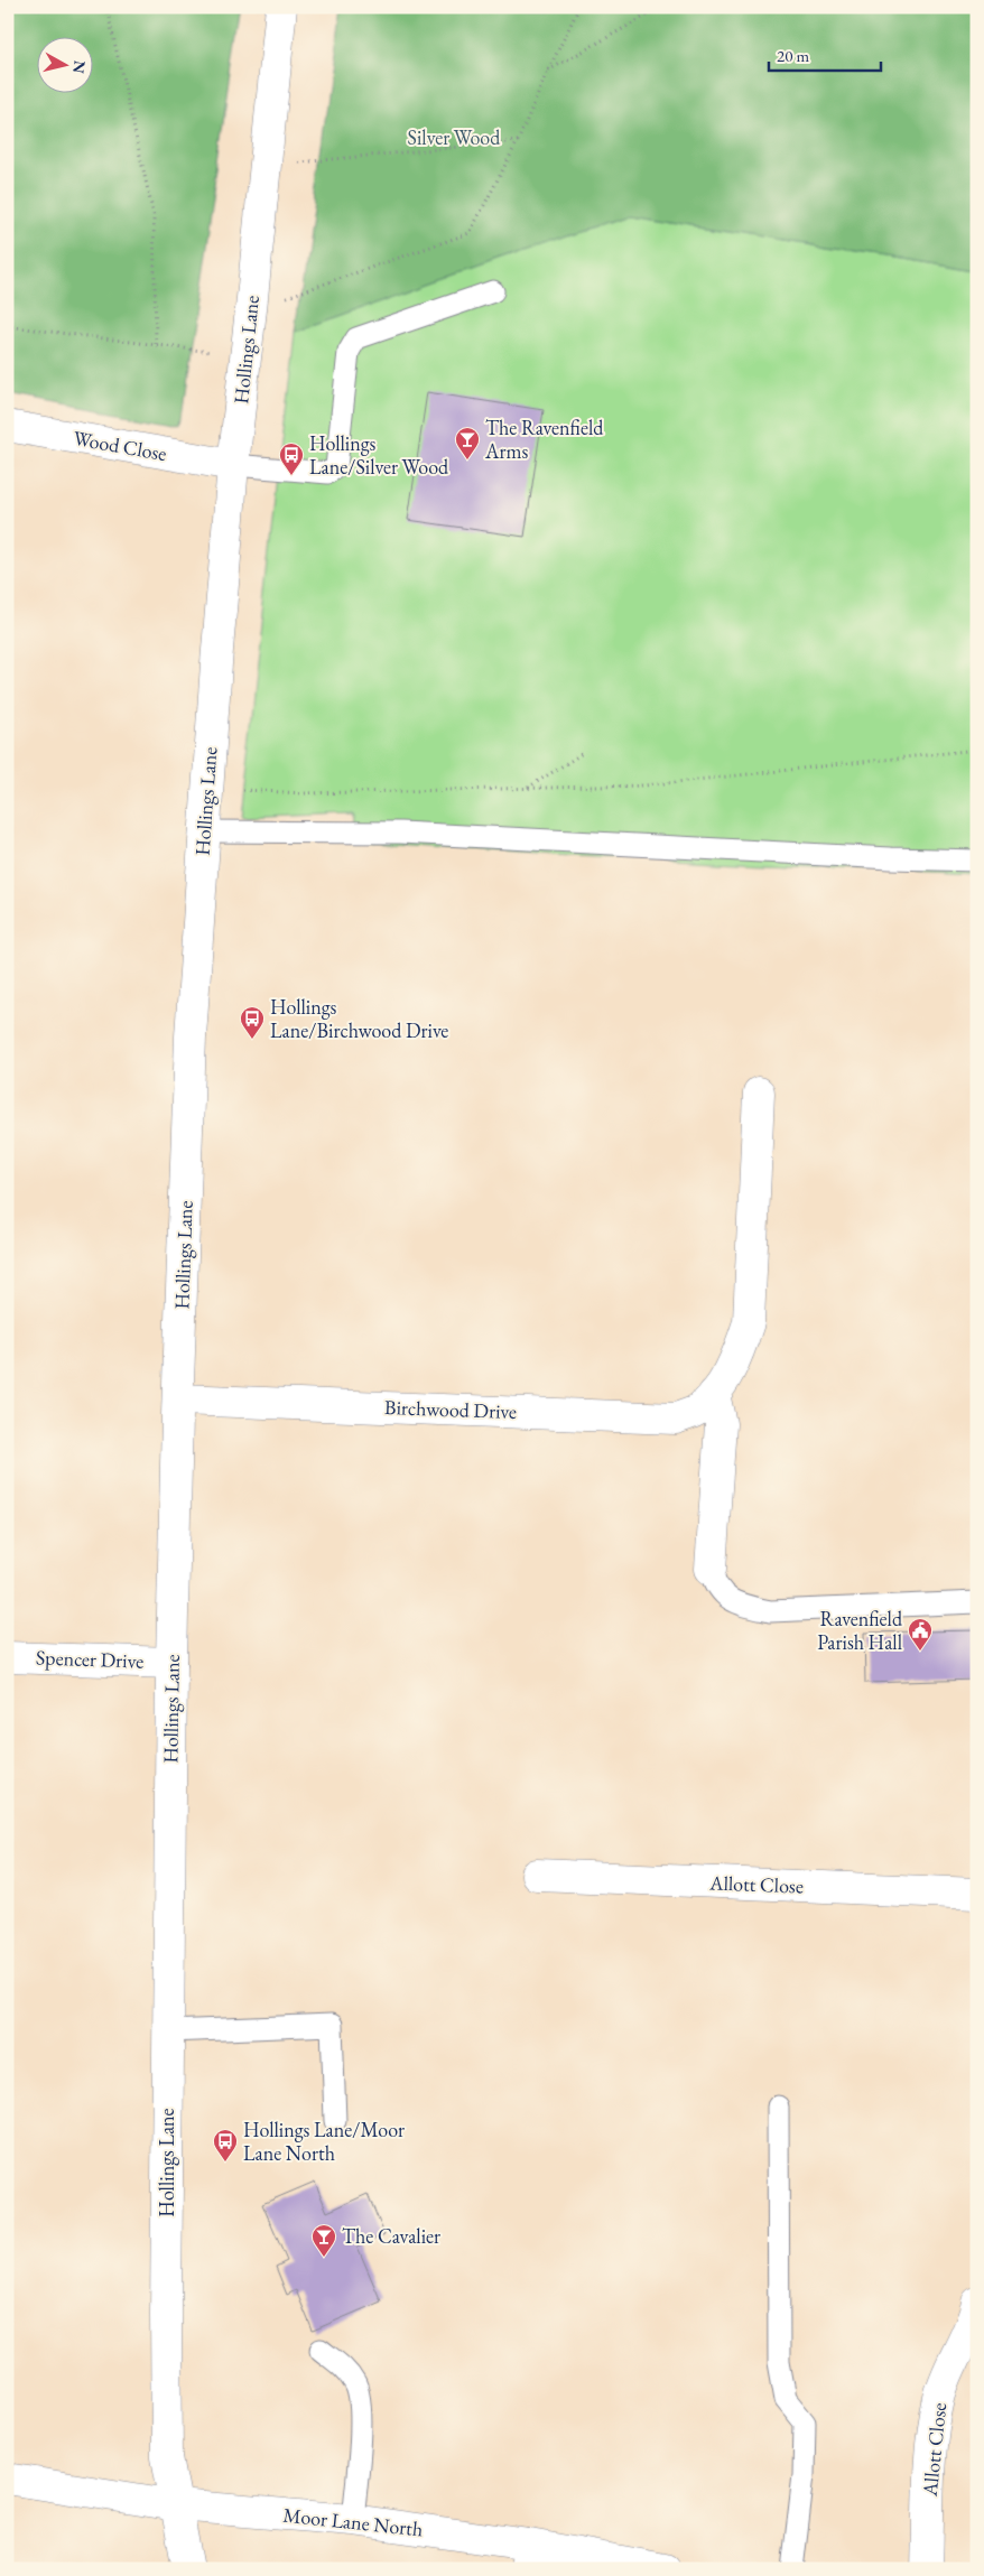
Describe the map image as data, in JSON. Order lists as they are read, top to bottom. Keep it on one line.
{"streets":{"street":["Hollings Lane","Wood Close","Birchwood Drive","Spencer Drive","Allott Close","Moor Lane North"]},"crossings":[["Hollings Lane","Wood Close"],["Hollings Lane","Birchwood Drive"],["Hollings Lane","Spencer Drive"],["Hollings Lane","Moor Lane North"]],"parks":["Silver Wood"],"places":{"bar":["The Ravenfield Arms","The Cavalier"],"bus stop":["Hollings Lane/Silver Wood","Hollings Lane/Birchwood Drive","Hollings Lane/Moor Lane North"],"public building":["Ravenfield Parish Hall"]},"scale_bar":"20 m","north":"right"}
